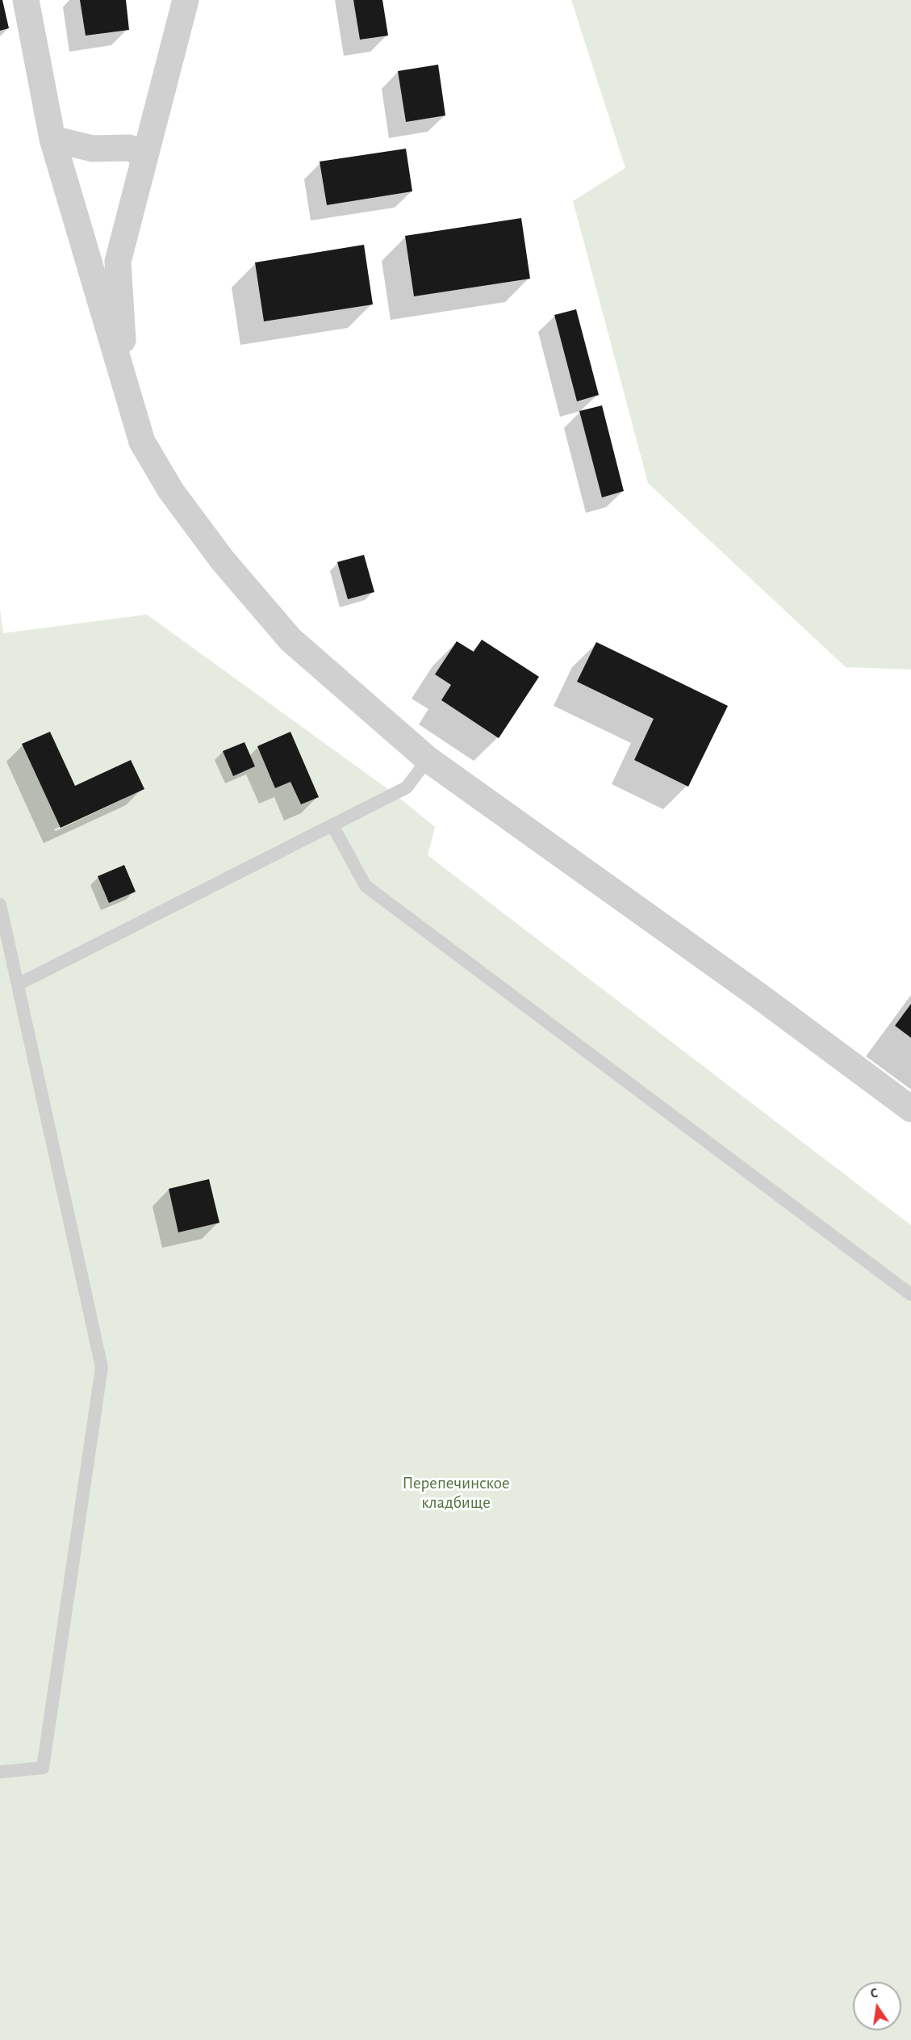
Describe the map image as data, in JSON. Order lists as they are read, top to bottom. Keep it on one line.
{"parks":["Перепечинское кладбище"],"north":"top"}
